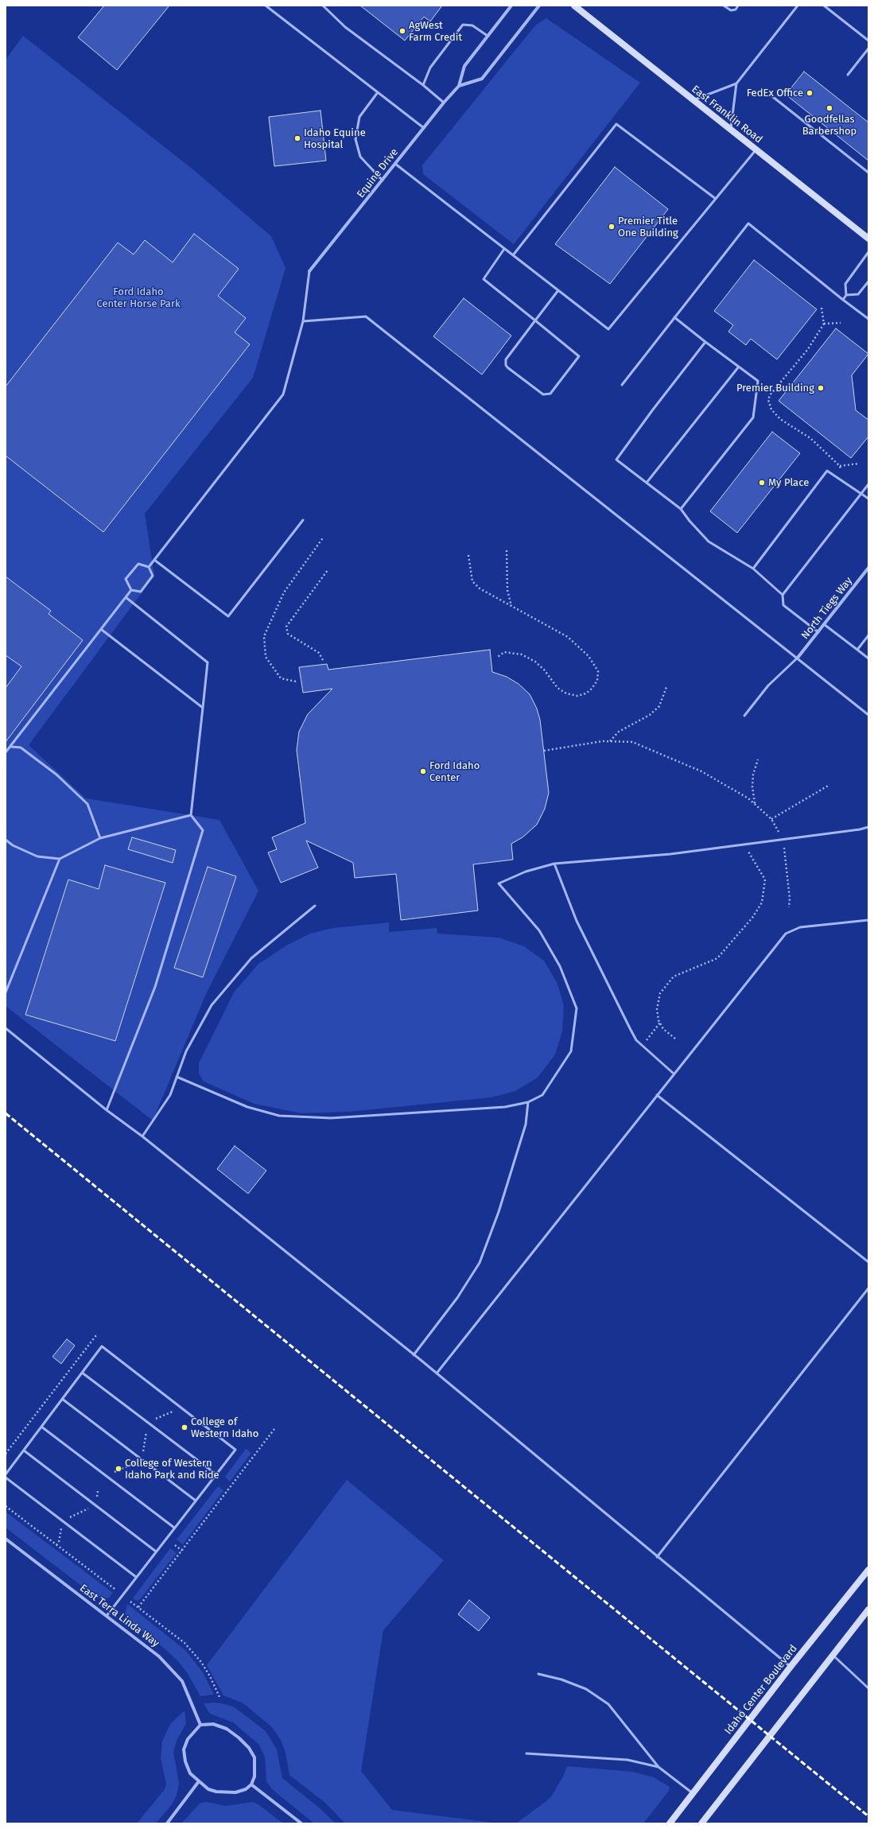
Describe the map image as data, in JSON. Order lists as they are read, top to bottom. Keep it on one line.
{"streets":{"main road":["East Franklin Road","Idaho Center Boulevard"],"street":["Equine Drive","North Tiegs Way","East Terra Linda Way"]},"parks":["Ford Idaho Center Horse Park"],"places":["AgWest Farm Credit","FedEx Office","Goodfellas Barbershop","Idaho Equine Hospital","Premier Title One Building","Premier Building","My Place","Ford Idaho Center","College of Western Idaho","College of Western Idaho Park and Ride"]}
